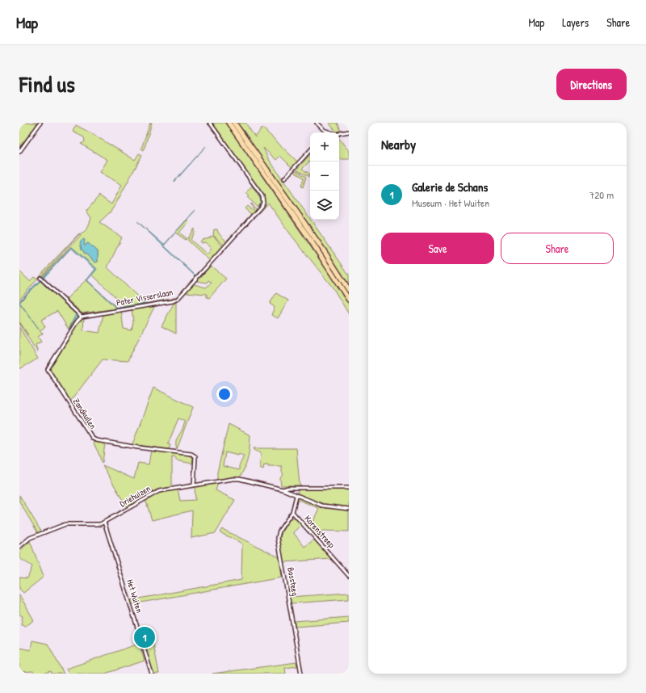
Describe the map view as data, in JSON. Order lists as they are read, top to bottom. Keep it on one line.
{"streets":{"street":["Pater Visserslaan","Zandkuilen","Driehuizen","Korenstreep","Bossteeg","Het Wuiten"]},"crossings":[["Pater Visserslaan","Zandkuilen"],["Zandkuilen","Driehuizen"],["Driehuizen","Bossteeg"],["Driehuizen","Het Wuiten"],["Korenstreep","Bossteeg"]],"page":{"header":"Map","nav":["Map","Layers","Share"],"title":"Find us","buttons":["Directions",["Save","Share"]],"heading":"Nearby","map_buttons":["+","−"],"list":[{"mark":"1","name":"Galerie de Schans","note":"Museum · Het Wuiten","value":"720 m"}],"pins":"1"}}
